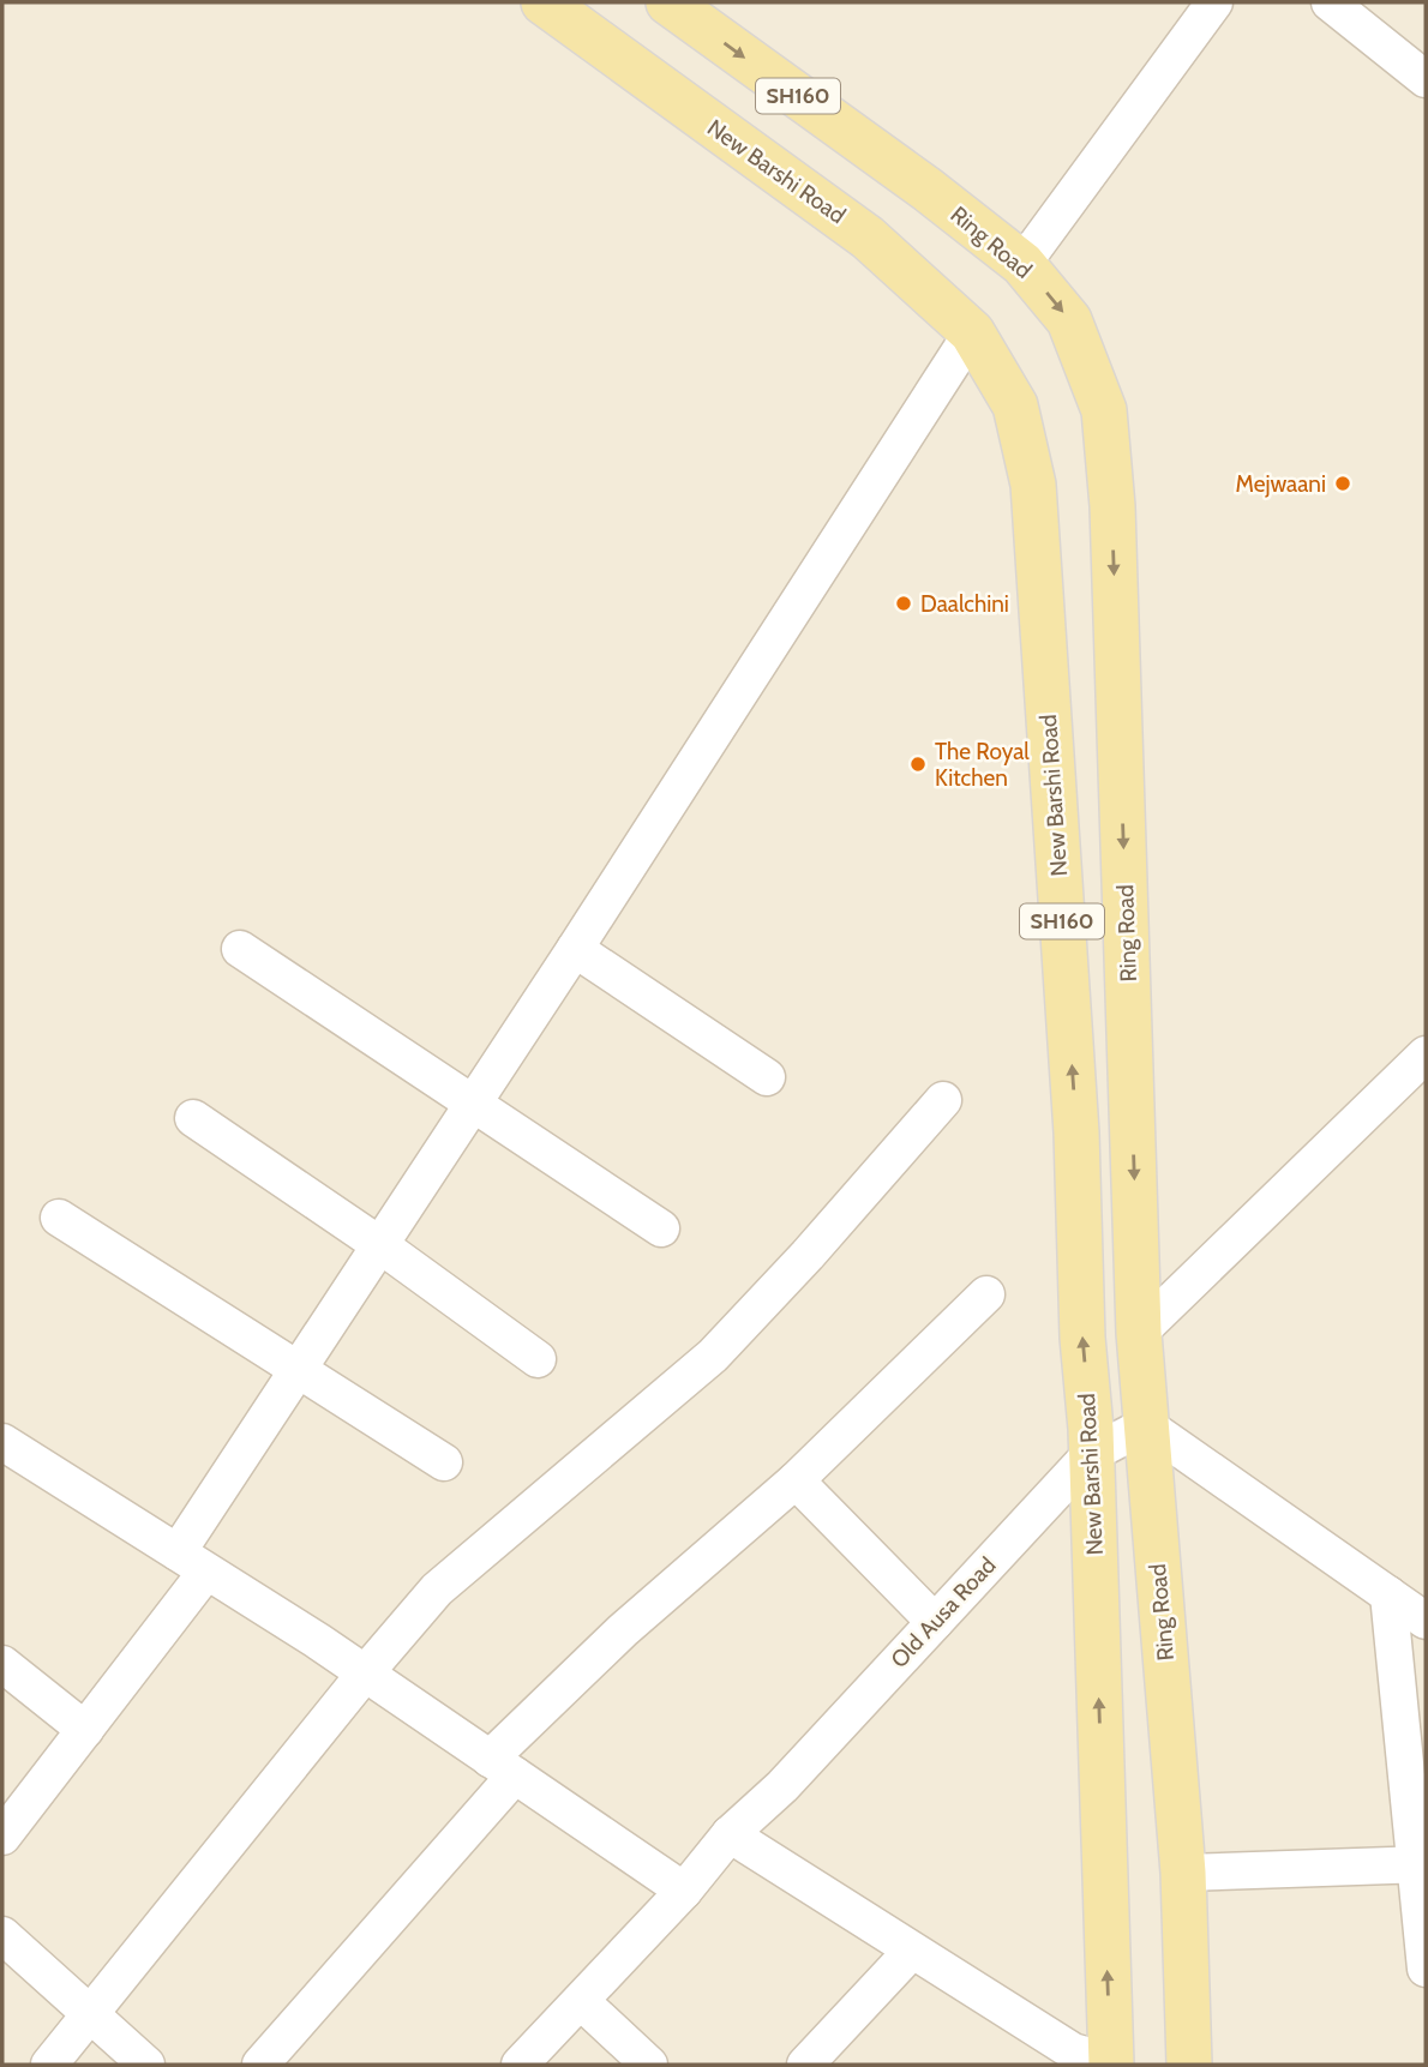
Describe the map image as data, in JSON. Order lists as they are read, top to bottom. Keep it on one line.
{"streets":{"main road":["SH160","New Barshi Road","Ring Road"],"street":["Old Ausa Road"]},"crossings":[["New Barshi Road","Old Ausa Road"],["Ring Road","Old Ausa Road"]],"one_way":["New Barshi Road","Ring Road"],"places":["Mejwaani","Daalchini","The Royal Kitchen"]}
